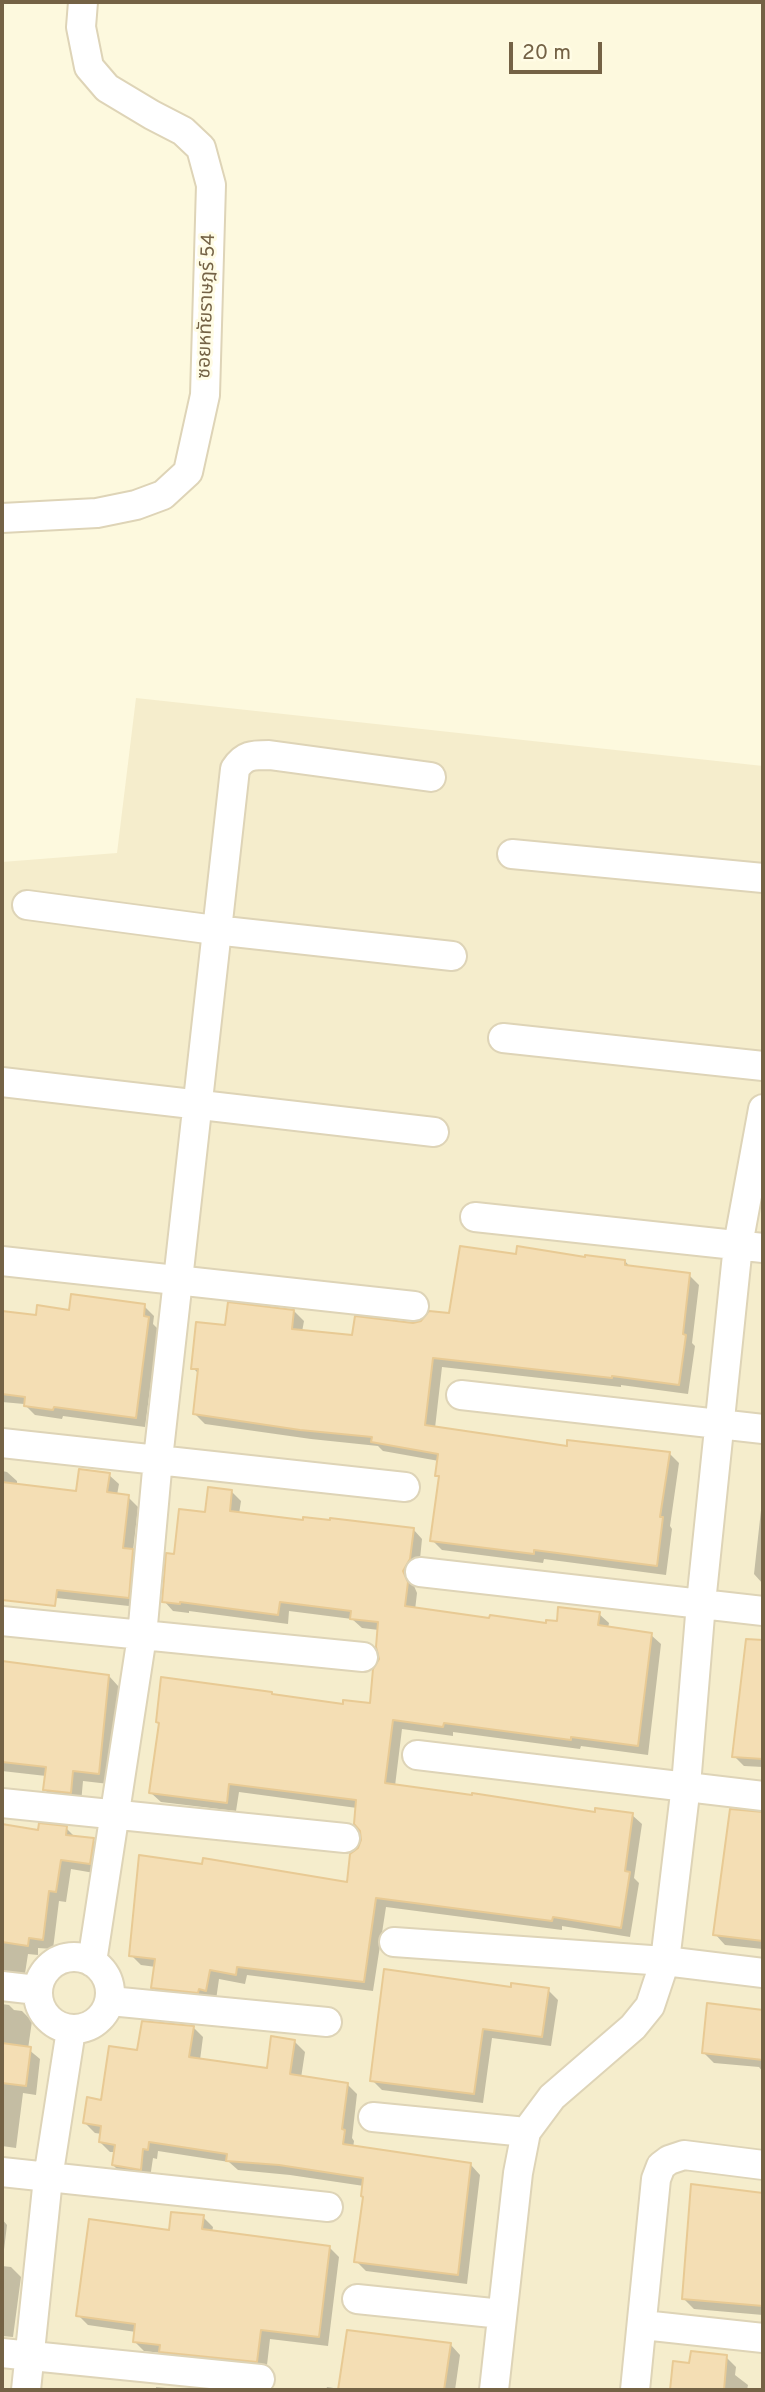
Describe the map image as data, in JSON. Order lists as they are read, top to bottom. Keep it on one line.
{"streets":{"street":["ซอยหทัยราษฎร์ 54"]},"scale_bar":"20 m"}
